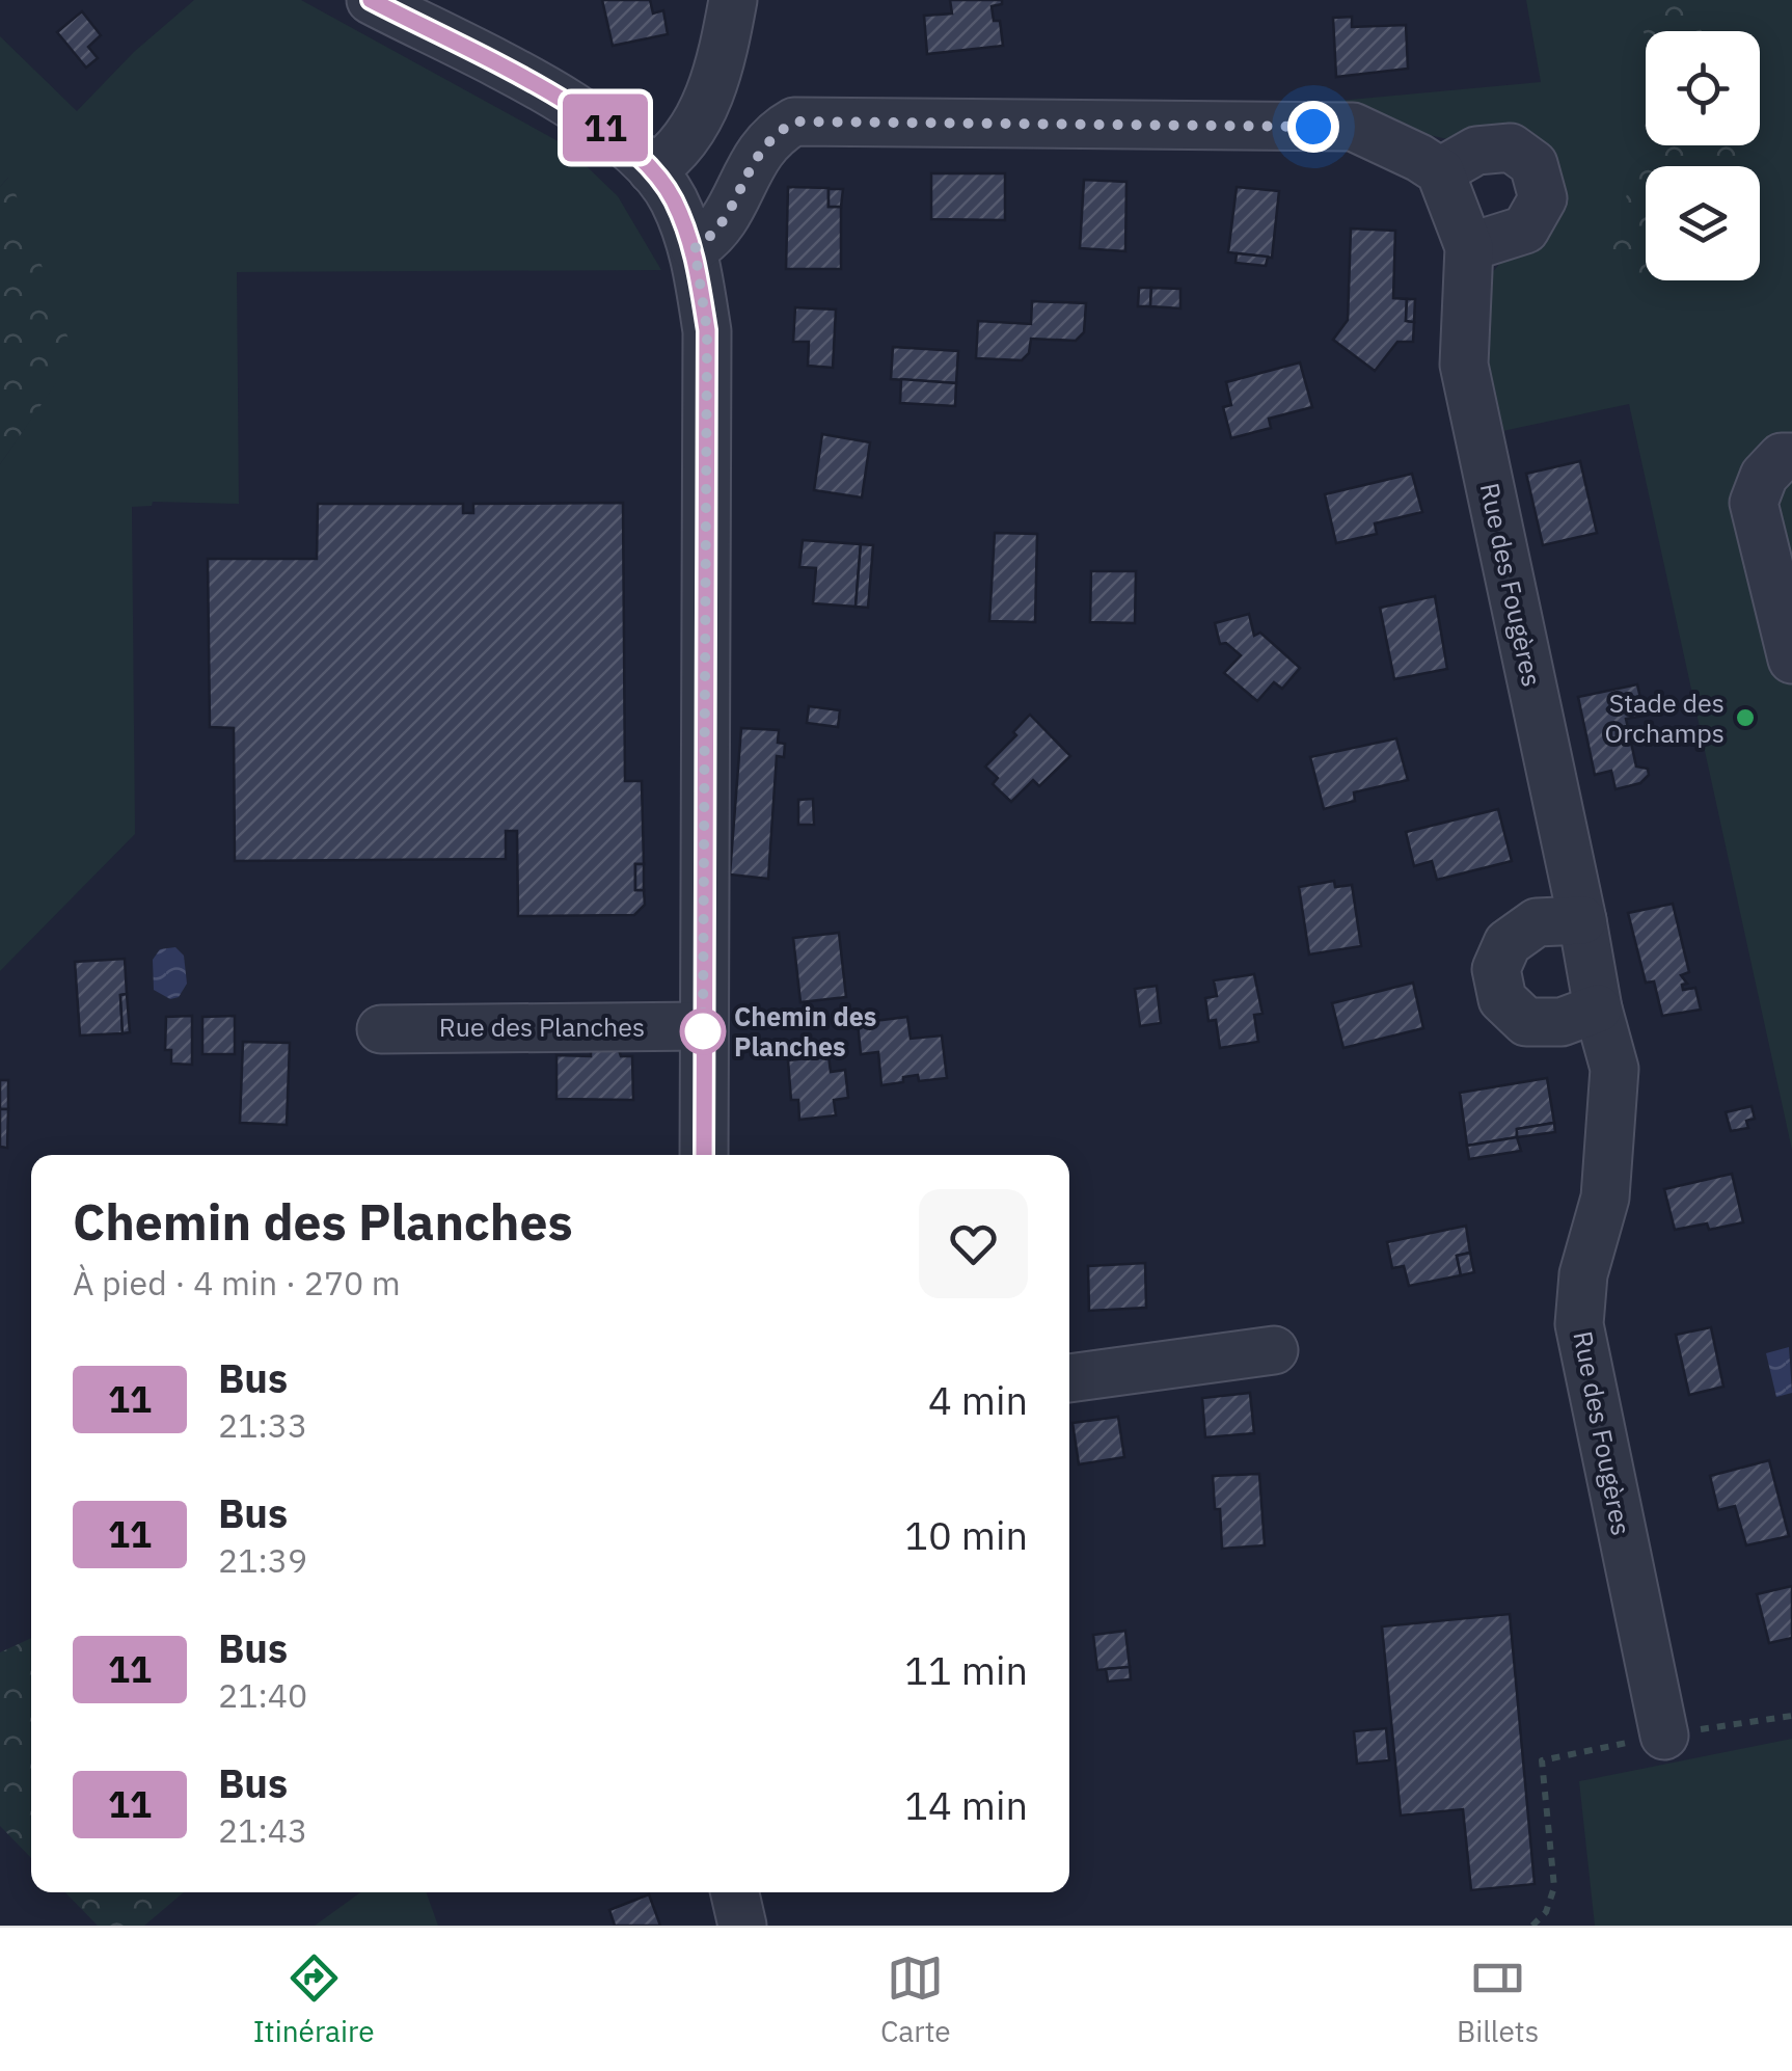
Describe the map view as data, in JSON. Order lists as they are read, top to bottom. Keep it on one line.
{"streets":{"street":["Rue des Fougères","Rue des Planches"]},"places":["Stade des Orchamps","Chemin des Planches"],"lines":["bus line 11"],"page":{"on_map":"11","heading":["Chemin des Planches","À pied · 4 min · 270 m"],"list":[{"mark":"11","name":"Bus","note":"21:33","value":"4 min"},{"mark":"11","name":"Bus","note":"21:39","value":"10 min"},{"mark":"11","name":"Bus","note":"21:40","value":"11 min"},{"mark":"11","name":"Bus","note":"21:43","value":"14 min"}],"tabs":["Itinéraire","Carte","Billets"]}}
